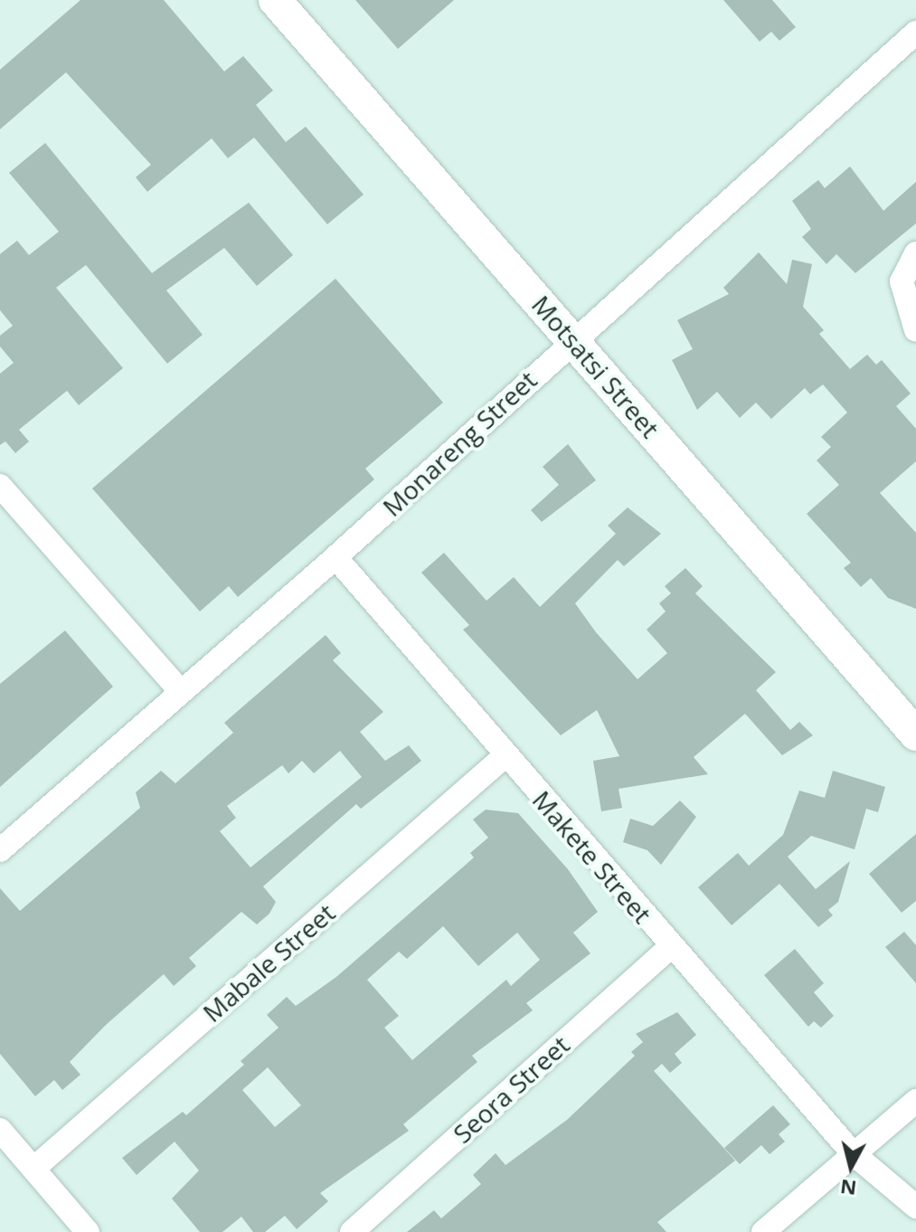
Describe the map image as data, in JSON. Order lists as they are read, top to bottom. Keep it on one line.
{"streets":{"street":["Motsatsi Street","Monareng Street","Makete Street","Mabale Street","Seora Street"]},"crossings":[["Motsatsi Street","Monareng Street"],["Monareng Street","Makete Street"],["Makete Street","Mabale Street"],["Makete Street","Seora Street"]],"north":"bottom"}
